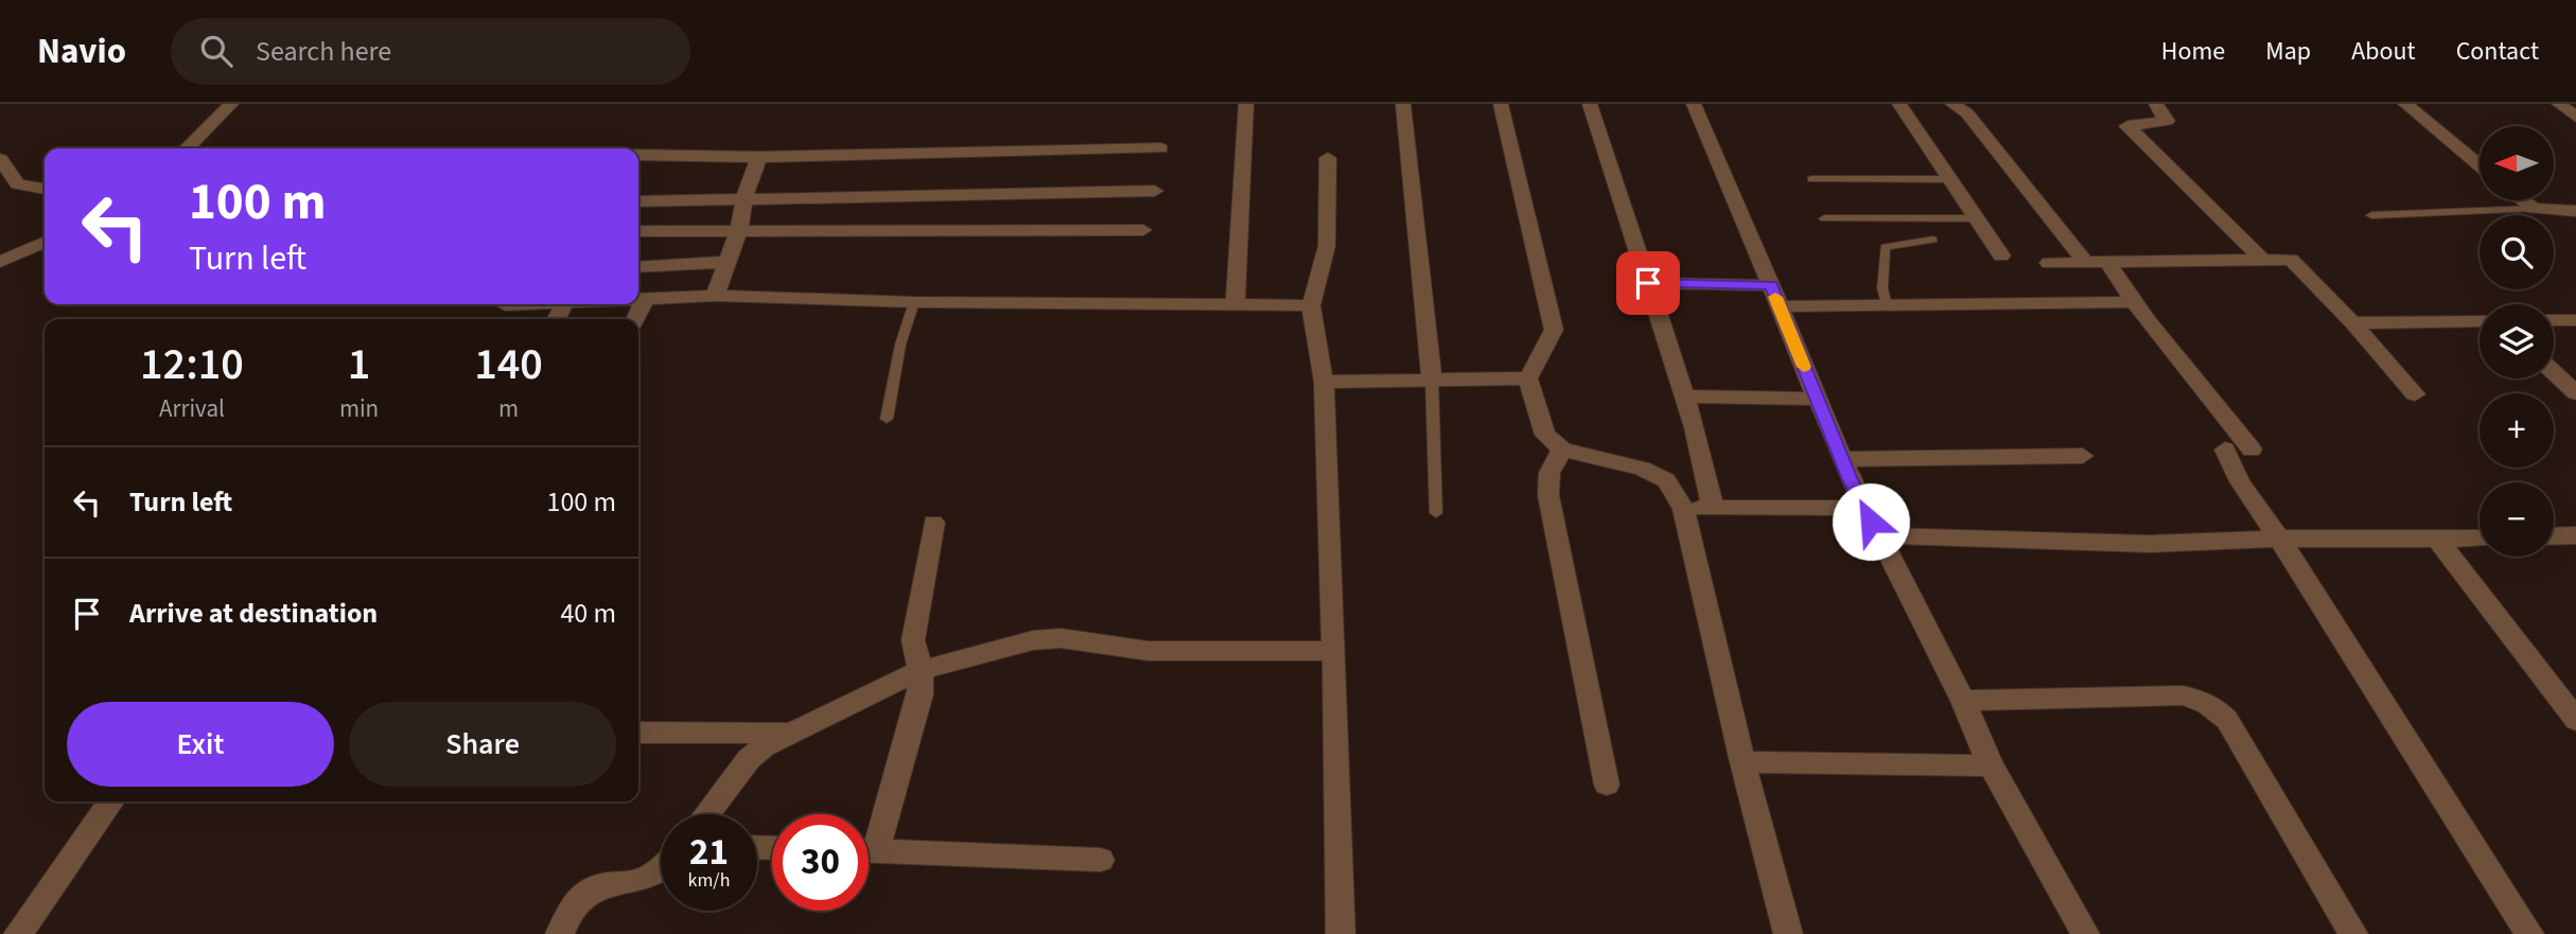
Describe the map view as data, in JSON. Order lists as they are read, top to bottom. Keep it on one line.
{"north":"left","page":{"header":"Navio","search":"Search here","nav":["Home","Map","About","Contact"],"map_buttons":["+","−"],"turn":["100 m","Turn left"],"eta":["12:10","Arrival","1","min","140","m"],"list":[{"name":"Turn left","value":"100 m"},{"name":"Arrive at destination","value":"40 m"}],"buttons":["Exit","Share"],"speed":"21 km/h","limit":"30"}}
